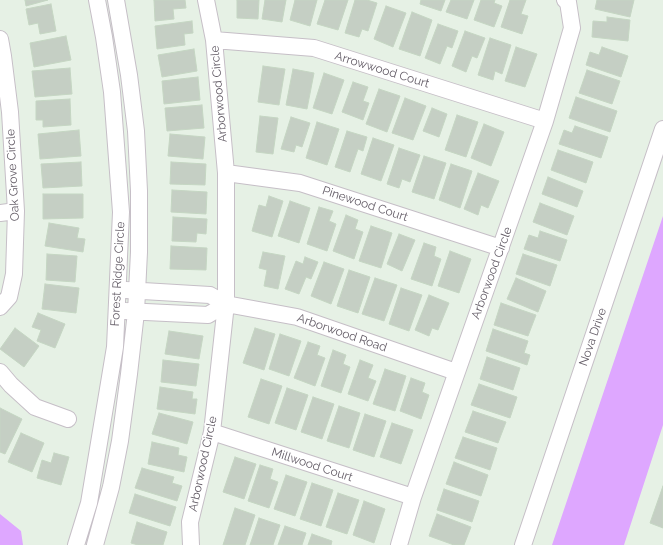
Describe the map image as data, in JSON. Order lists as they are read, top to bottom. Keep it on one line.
{"streets":{"street":["Arrowwood Court","Arborwood Circle","Oak Grove Circle","Pinewood Court","Forest Ridge Circle","Arborwood Road","Nova Drive","Millwood Court"]},"crossings":[["Arrowwood Court","Arborwood Circle"],["Arborwood Circle","Pinewood Court"],["Arborwood Circle","Arborwood Road"],["Arborwood Circle","Millwood Court"],["Forest Ridge Circle","Arborwood Road"]]}
